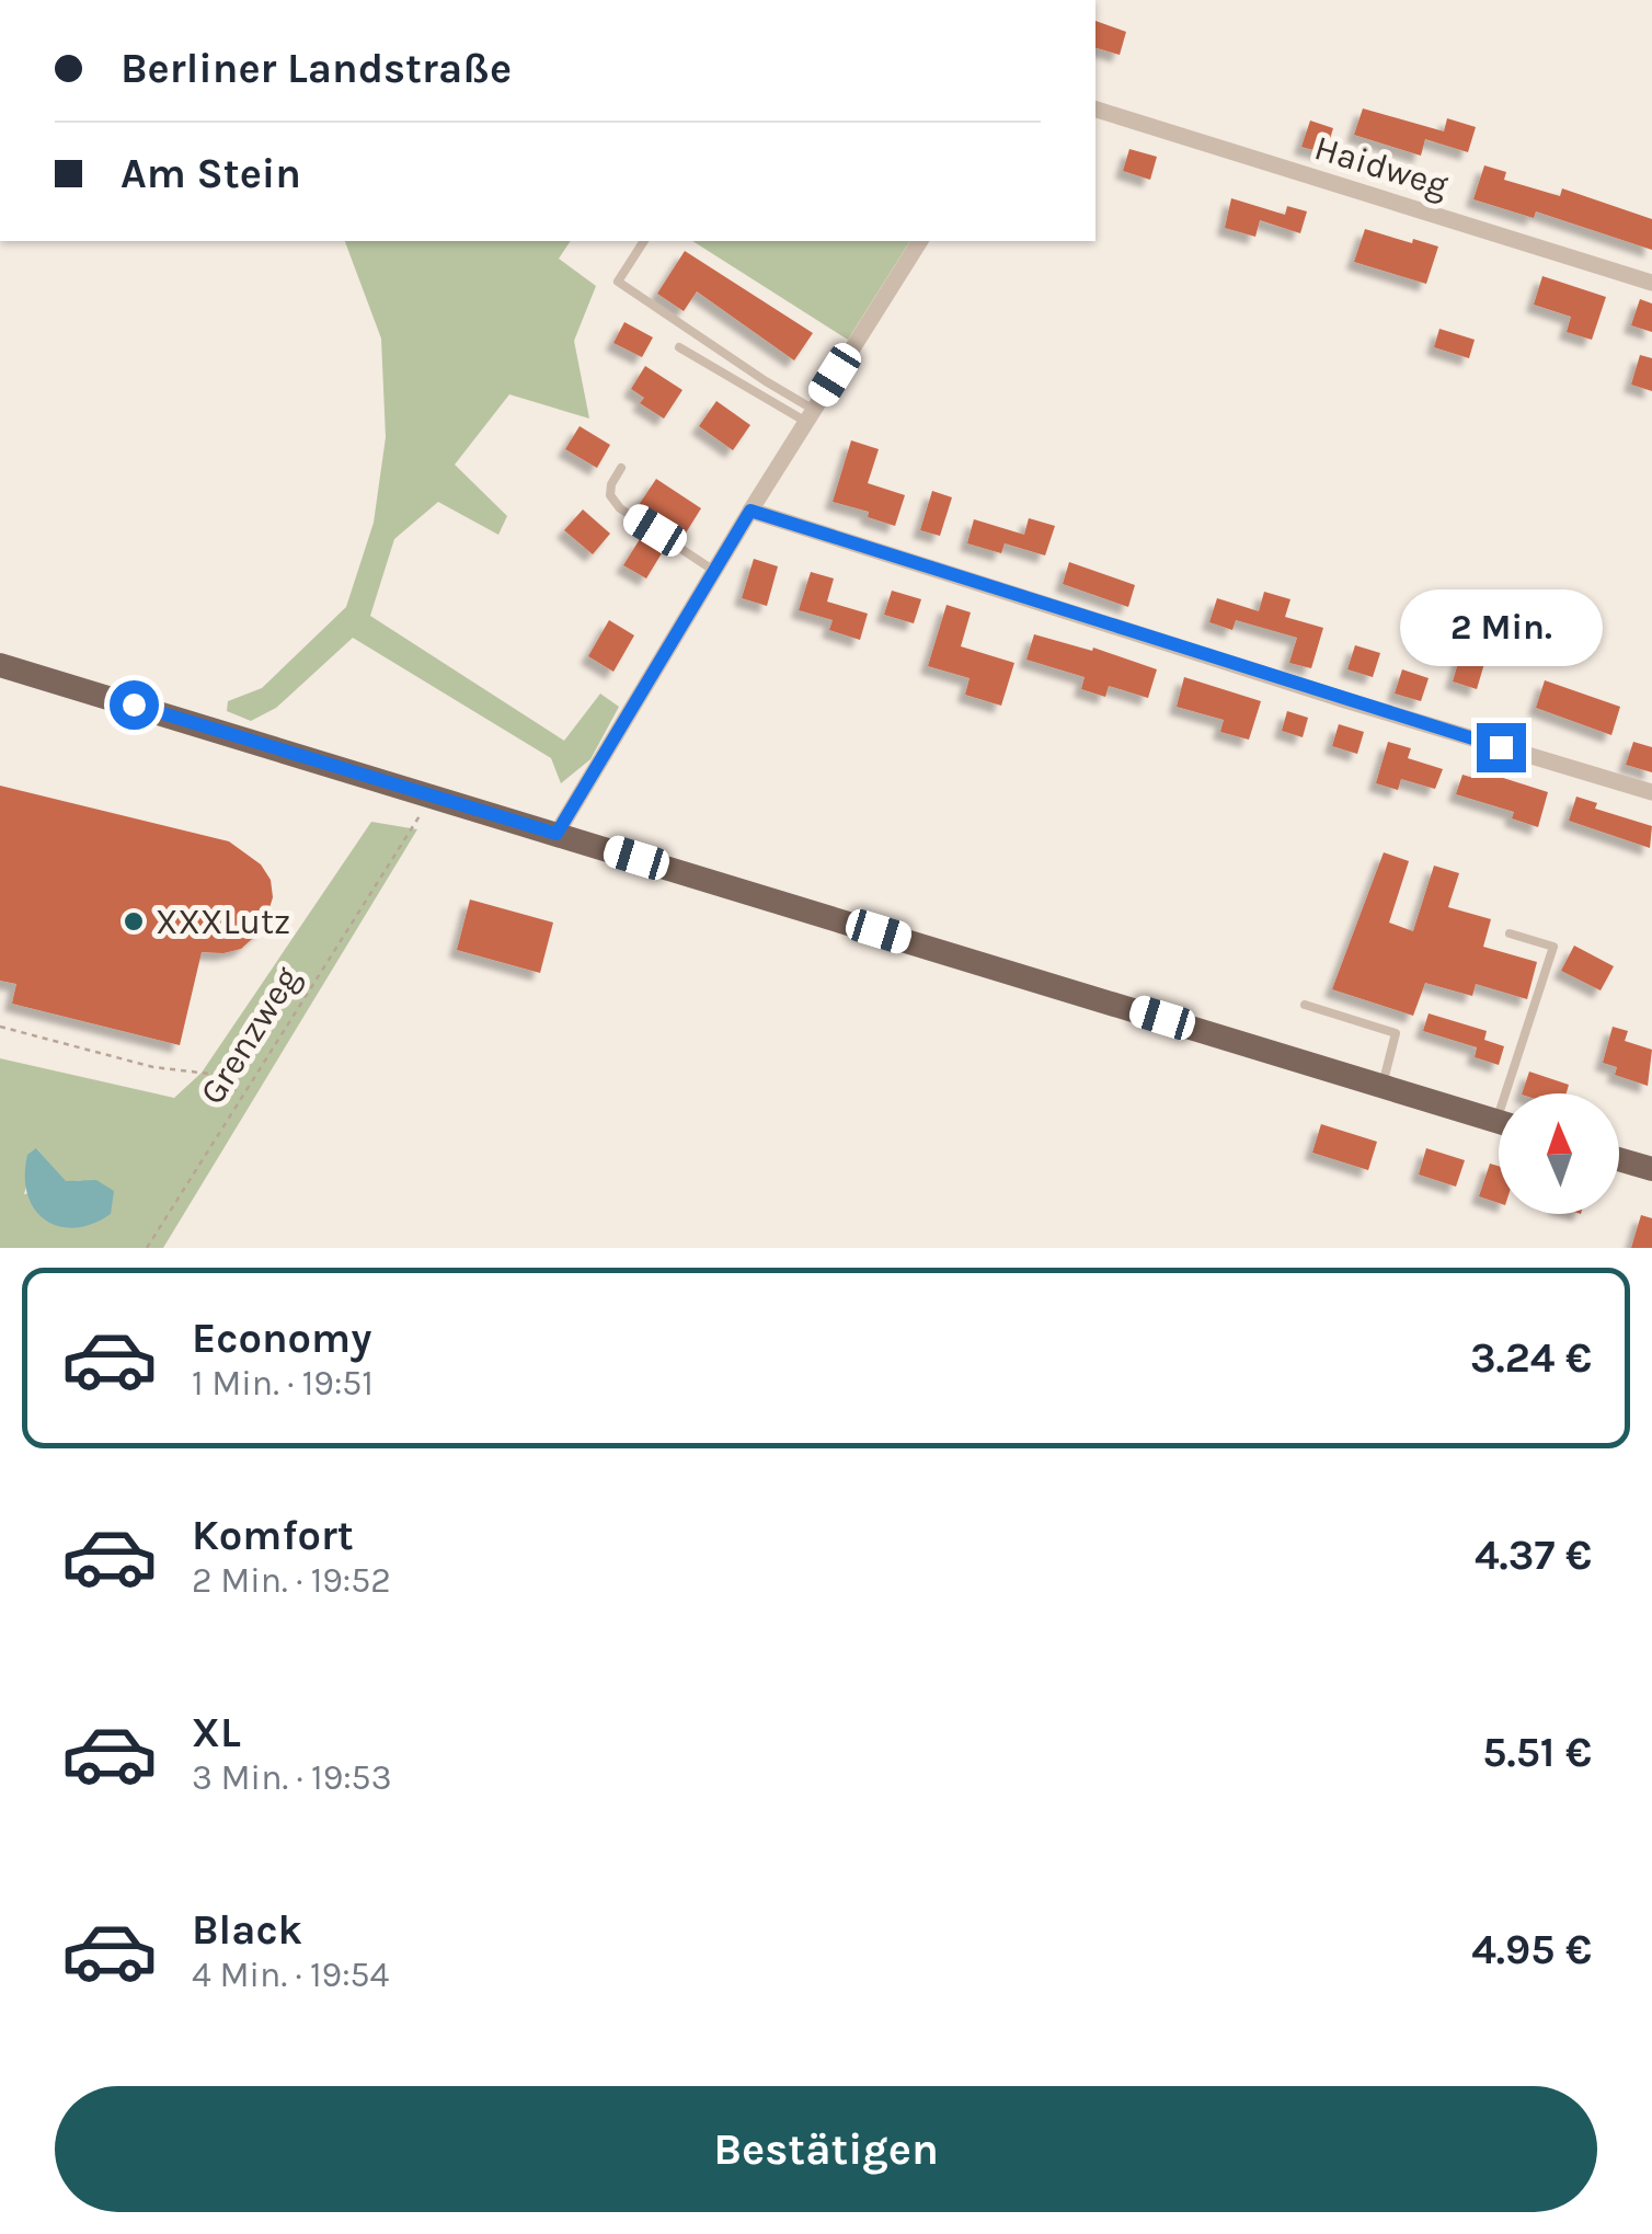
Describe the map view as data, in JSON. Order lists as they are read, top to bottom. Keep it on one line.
{"streets":{"street":["Haidweg"],"path":["Grenzweg"]},"places":["XXXLutz"],"north":"top","page":{"banner":["Berliner Landstraße","Am Stein"],"bubble":"2 Min.","list":[{"name":"Economy","note":"1 Min. · 19:51","value":"3.24 €"},{"name":"Komfort","note":"2 Min. · 19:52","value":"4.37 €"},{"name":"XL","note":"3 Min. · 19:53","value":"5.51 €"},{"name":"Black","note":"4 Min. · 19:54","value":"4.95 €"}],"buttons":"Bestätigen"}}
